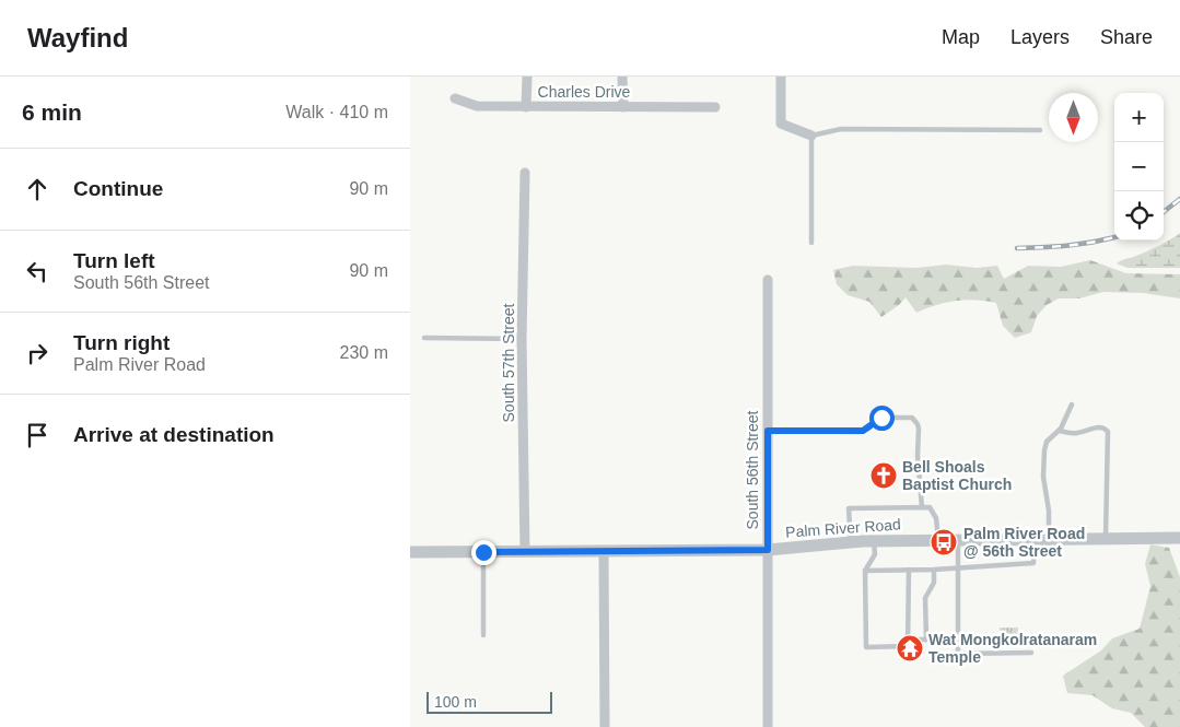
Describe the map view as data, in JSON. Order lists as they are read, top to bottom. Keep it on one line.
{"streets":{"street":["Charles Drive","South 57th Street","South 56th Street","Palm River Road"]},"crossings":[["South 57th Street","Palm River Road"],["South 56th Street","Palm River Road"]],"places":{"church":["Bell Shoals Baptist Church"],"bus stop":["Palm River Road @ 56th Street"],"temple":["Wat Mongkolratanaram Temple"]},"scale_bar":"100 m","north":"bottom","page":{"header":"Wayfind","nav":["Map","Layers","Share"],"heading":["6 min","Walk · 410 m"],"map_buttons":["+","−"],"list":[["Continue","90 m"],["Turn left","South 56th Street","90 m"],["Turn right","Palm River Road","230 m"],"Arrive at destination"],"scale":"100 m"}}
